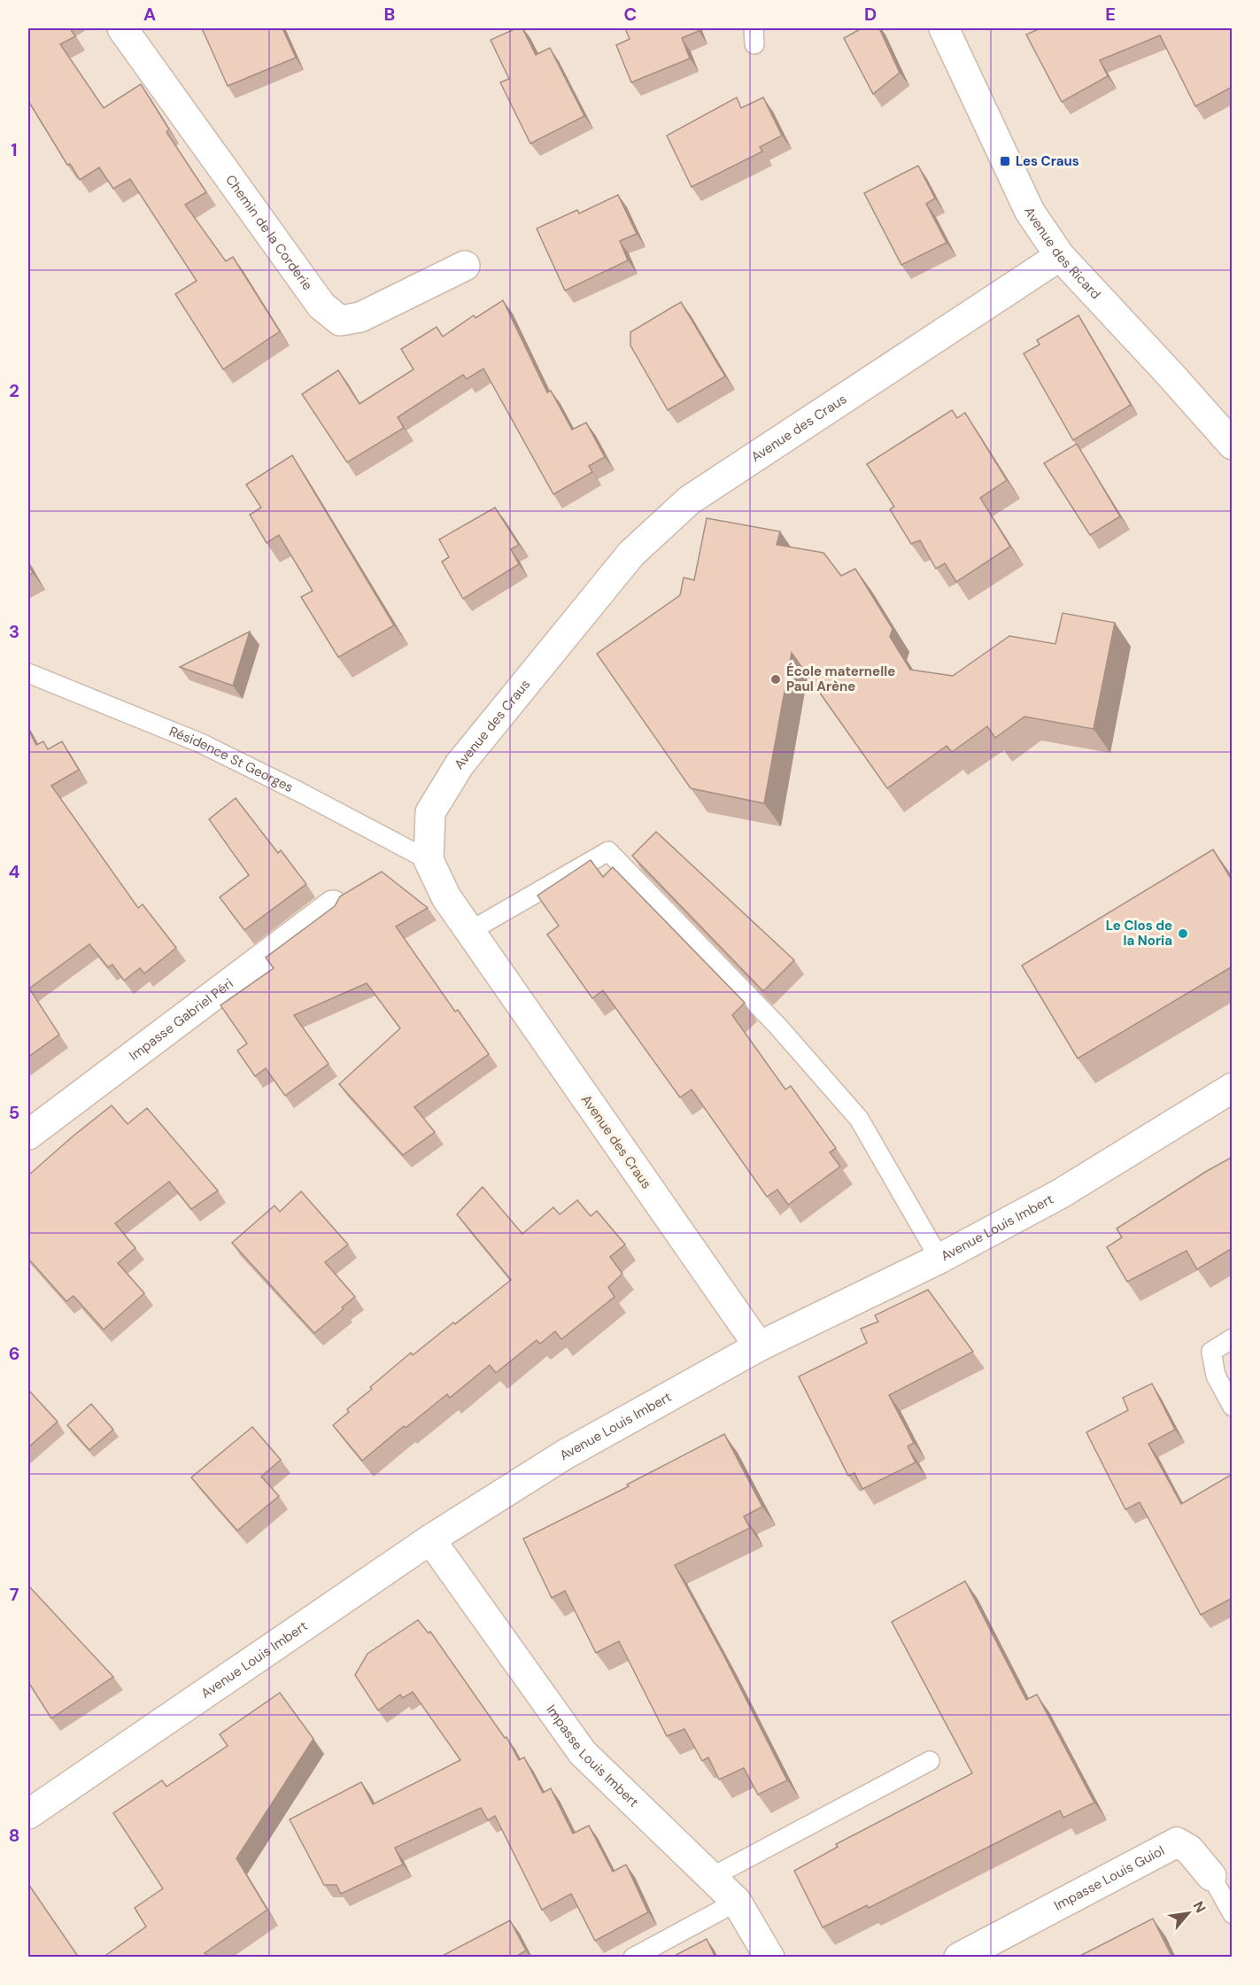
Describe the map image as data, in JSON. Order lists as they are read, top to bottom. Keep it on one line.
{"streets":{"street":["Chemin de la Corderie","Avenue des Ricard","Avenue des Craus","Impasse Gabriel Péri","Avenue Louis Imbert","Impasse Louis Imbert","Impasse Louis Guiol"],"lane":["Résidence St Georges"]},"crossings":[["Avenue des Ricard","Avenue des Craus"],["Avenue des Craus","Résidence St Georges"],["Avenue des Craus","Avenue Louis Imbert"],["Avenue Louis Imbert","Impasse Louis Imbert"]],"places":{"transit":["Les Craus"],"other":["École maternelle Paul Arène","Le Clos de la Noria"]},"north":"top right","grid":{"columns":["A","B","C","D","E"],"rows":["1","2","3","4","5","6","7","8"]}}
